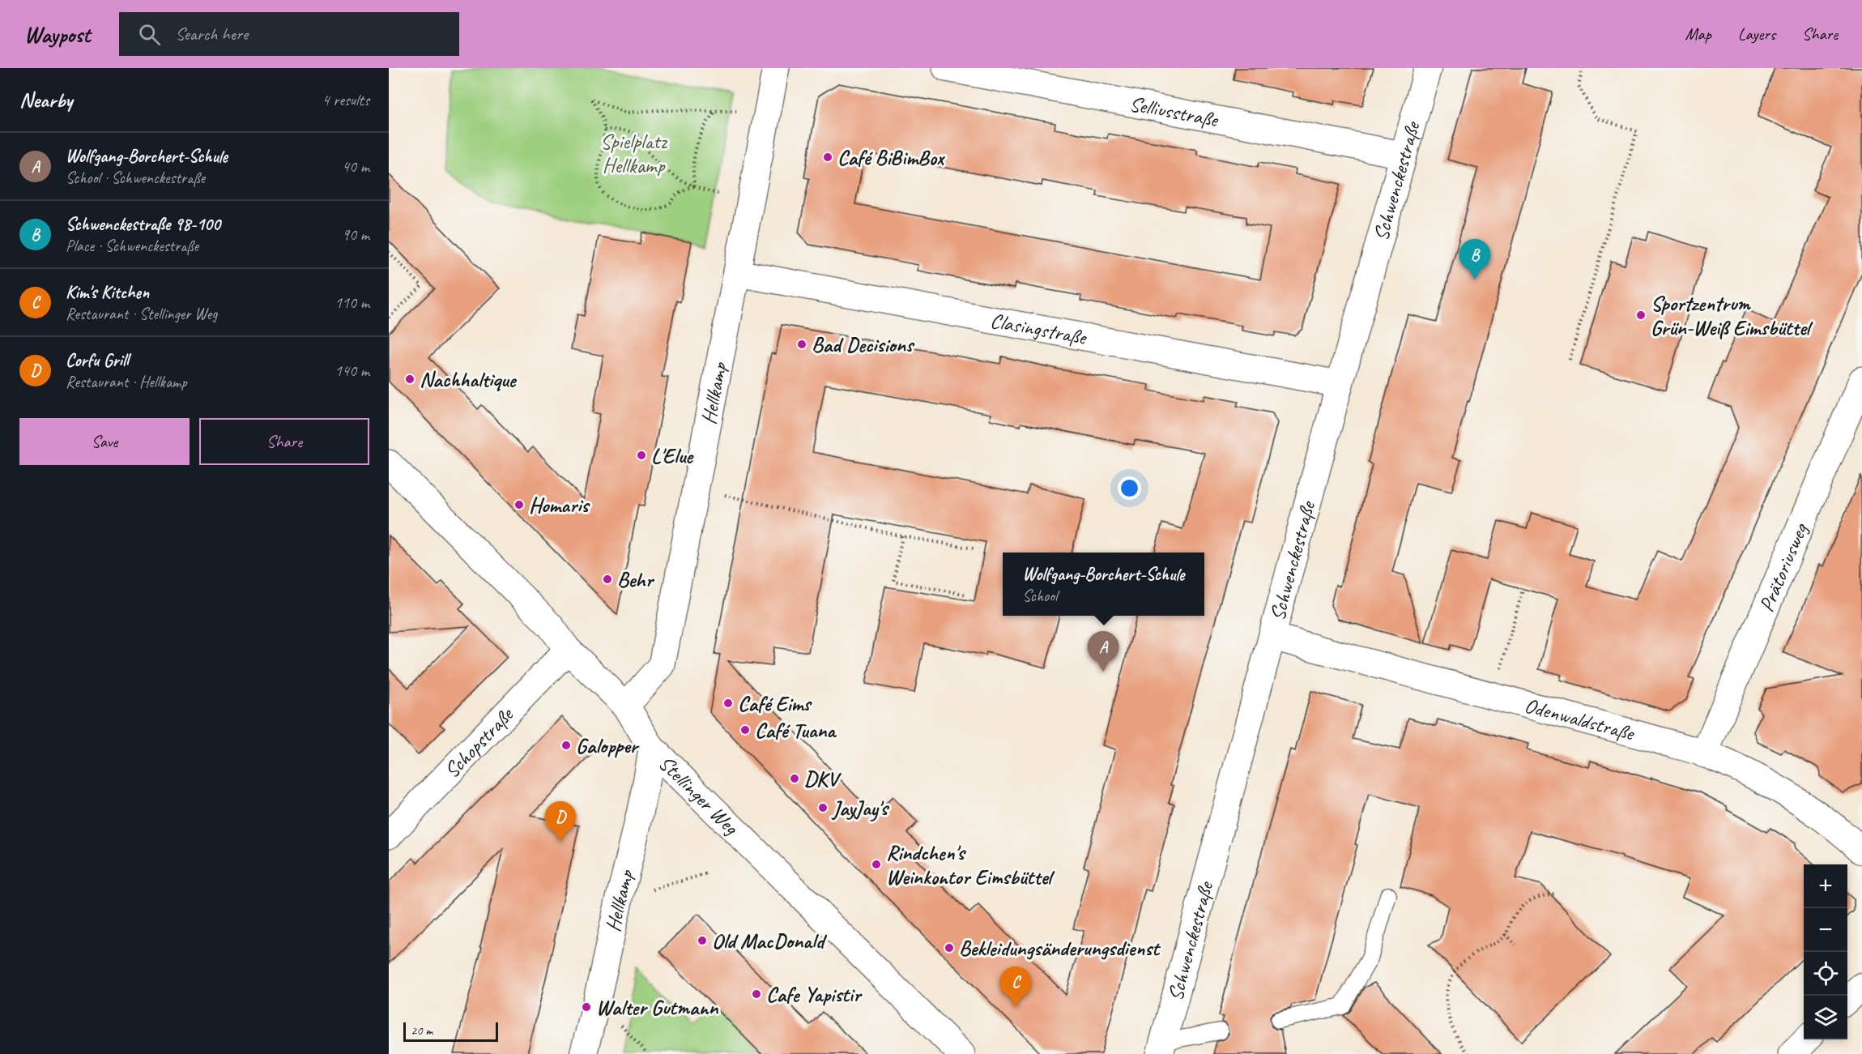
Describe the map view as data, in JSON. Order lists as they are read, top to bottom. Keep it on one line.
{"streets":{"street":["Selliusstraße","Schwenckestraße","Clasingstraße","Hellkamp","Prätoriusweg","Odenwaldstraße","Schopstraße","Stellinger Weg"]},"crossings":[["Selliusstraße","Schwenckestraße"],["Schwenckestraße","Clasingstraße"],["Schwenckestraße","Odenwaldstraße"],["Clasingstraße","Hellkamp"],["Hellkamp","Stellinger Weg"],["Prätoriusweg","Odenwaldstraße"],["Schopstraße","Stellinger Weg"]],"parks":["Spielplatz Hellkamp"],"places":["Café BiBimBox","Sportzentrum Grün-Weiß Eimsbüttel","Bad Decisions","Nachhaltique","L'Elue","Homaris","Behr","Café Eims","Café Tuana","Galopper","DKV","JayJay's","Rindchen's Weinkontor Eimsbüttel","Old MacDonald","Bekleidungsänderungsdienst","Cafe Yapistir","Walter Gutmann"],"scale_bar":"20 m","page":{"header":"Waypost","search":"Search here","nav":["Map","Layers","Share"],"heading":["Nearby","4 results"],"list":[{"mark":"A","name":"Wolfgang-Borchert-Schule","note":"School · Schwenckestraße","value":"40 m"},{"mark":"B","name":"Schwenckestraße 98-100","note":"Place · Schwenckestraße","value":"90 m"},{"mark":"C","name":"Kim's Kitchen","note":"Restaurant · Stellinger Weg","value":"110 m"},{"mark":"D","name":"Corfu Grill","note":"Restaurant · Hellkamp","value":"140 m"}],"pins":["B","A","D","C"],"buttons":["Save","Share"],"popup":["Wolfgang-Borchert-Schule","School"],"map_buttons":["+","−"],"scale":"20 m"}}
